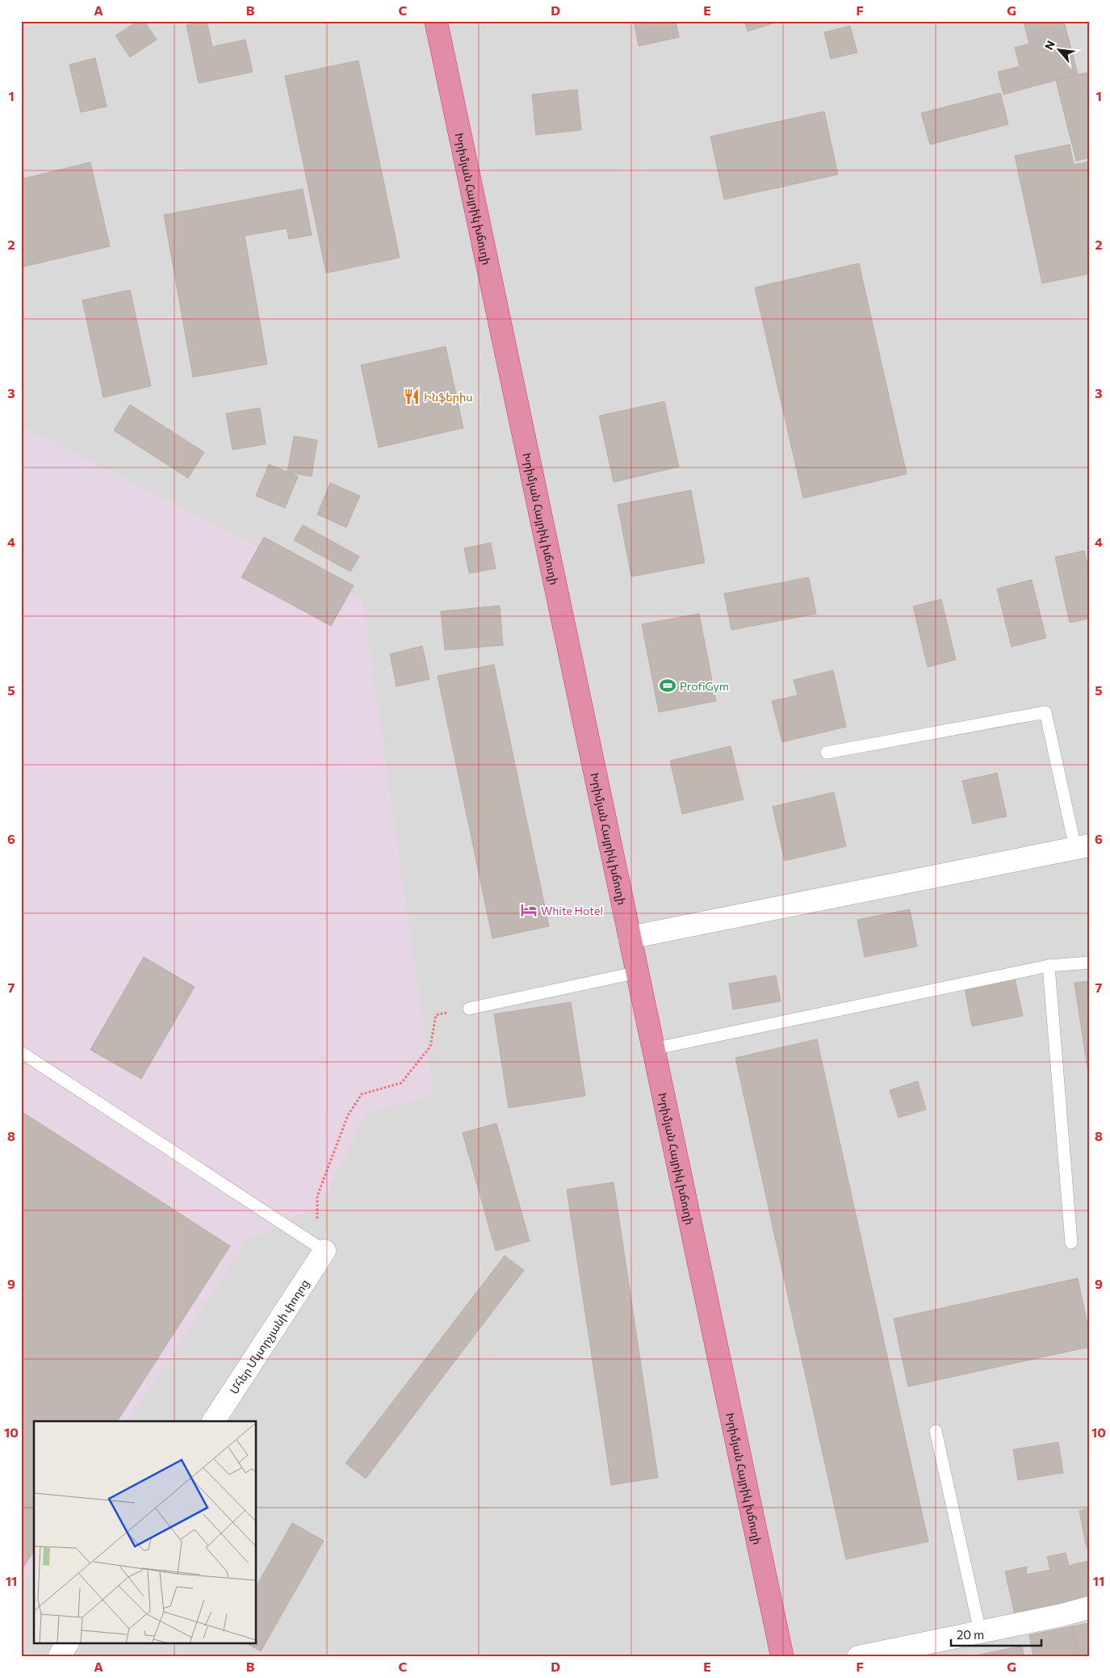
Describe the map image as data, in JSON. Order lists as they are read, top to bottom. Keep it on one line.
{"streets":{"highway":["Խրիմյան Հայրիկ խճուղի"],"street":["Մհեր Մկտրչյանի փողոց"]},"places":{"restaurant":["Ինֆերիս"],"sports":["ProfiGym"],"hotel":["White Hotel"]},"scale_bar":"20 m","north":"top left","grid":{"columns":["A","B","C","D","E","F","G"],"rows":["1","2","3","4","5","6","7","8","9","10","11"]}}
